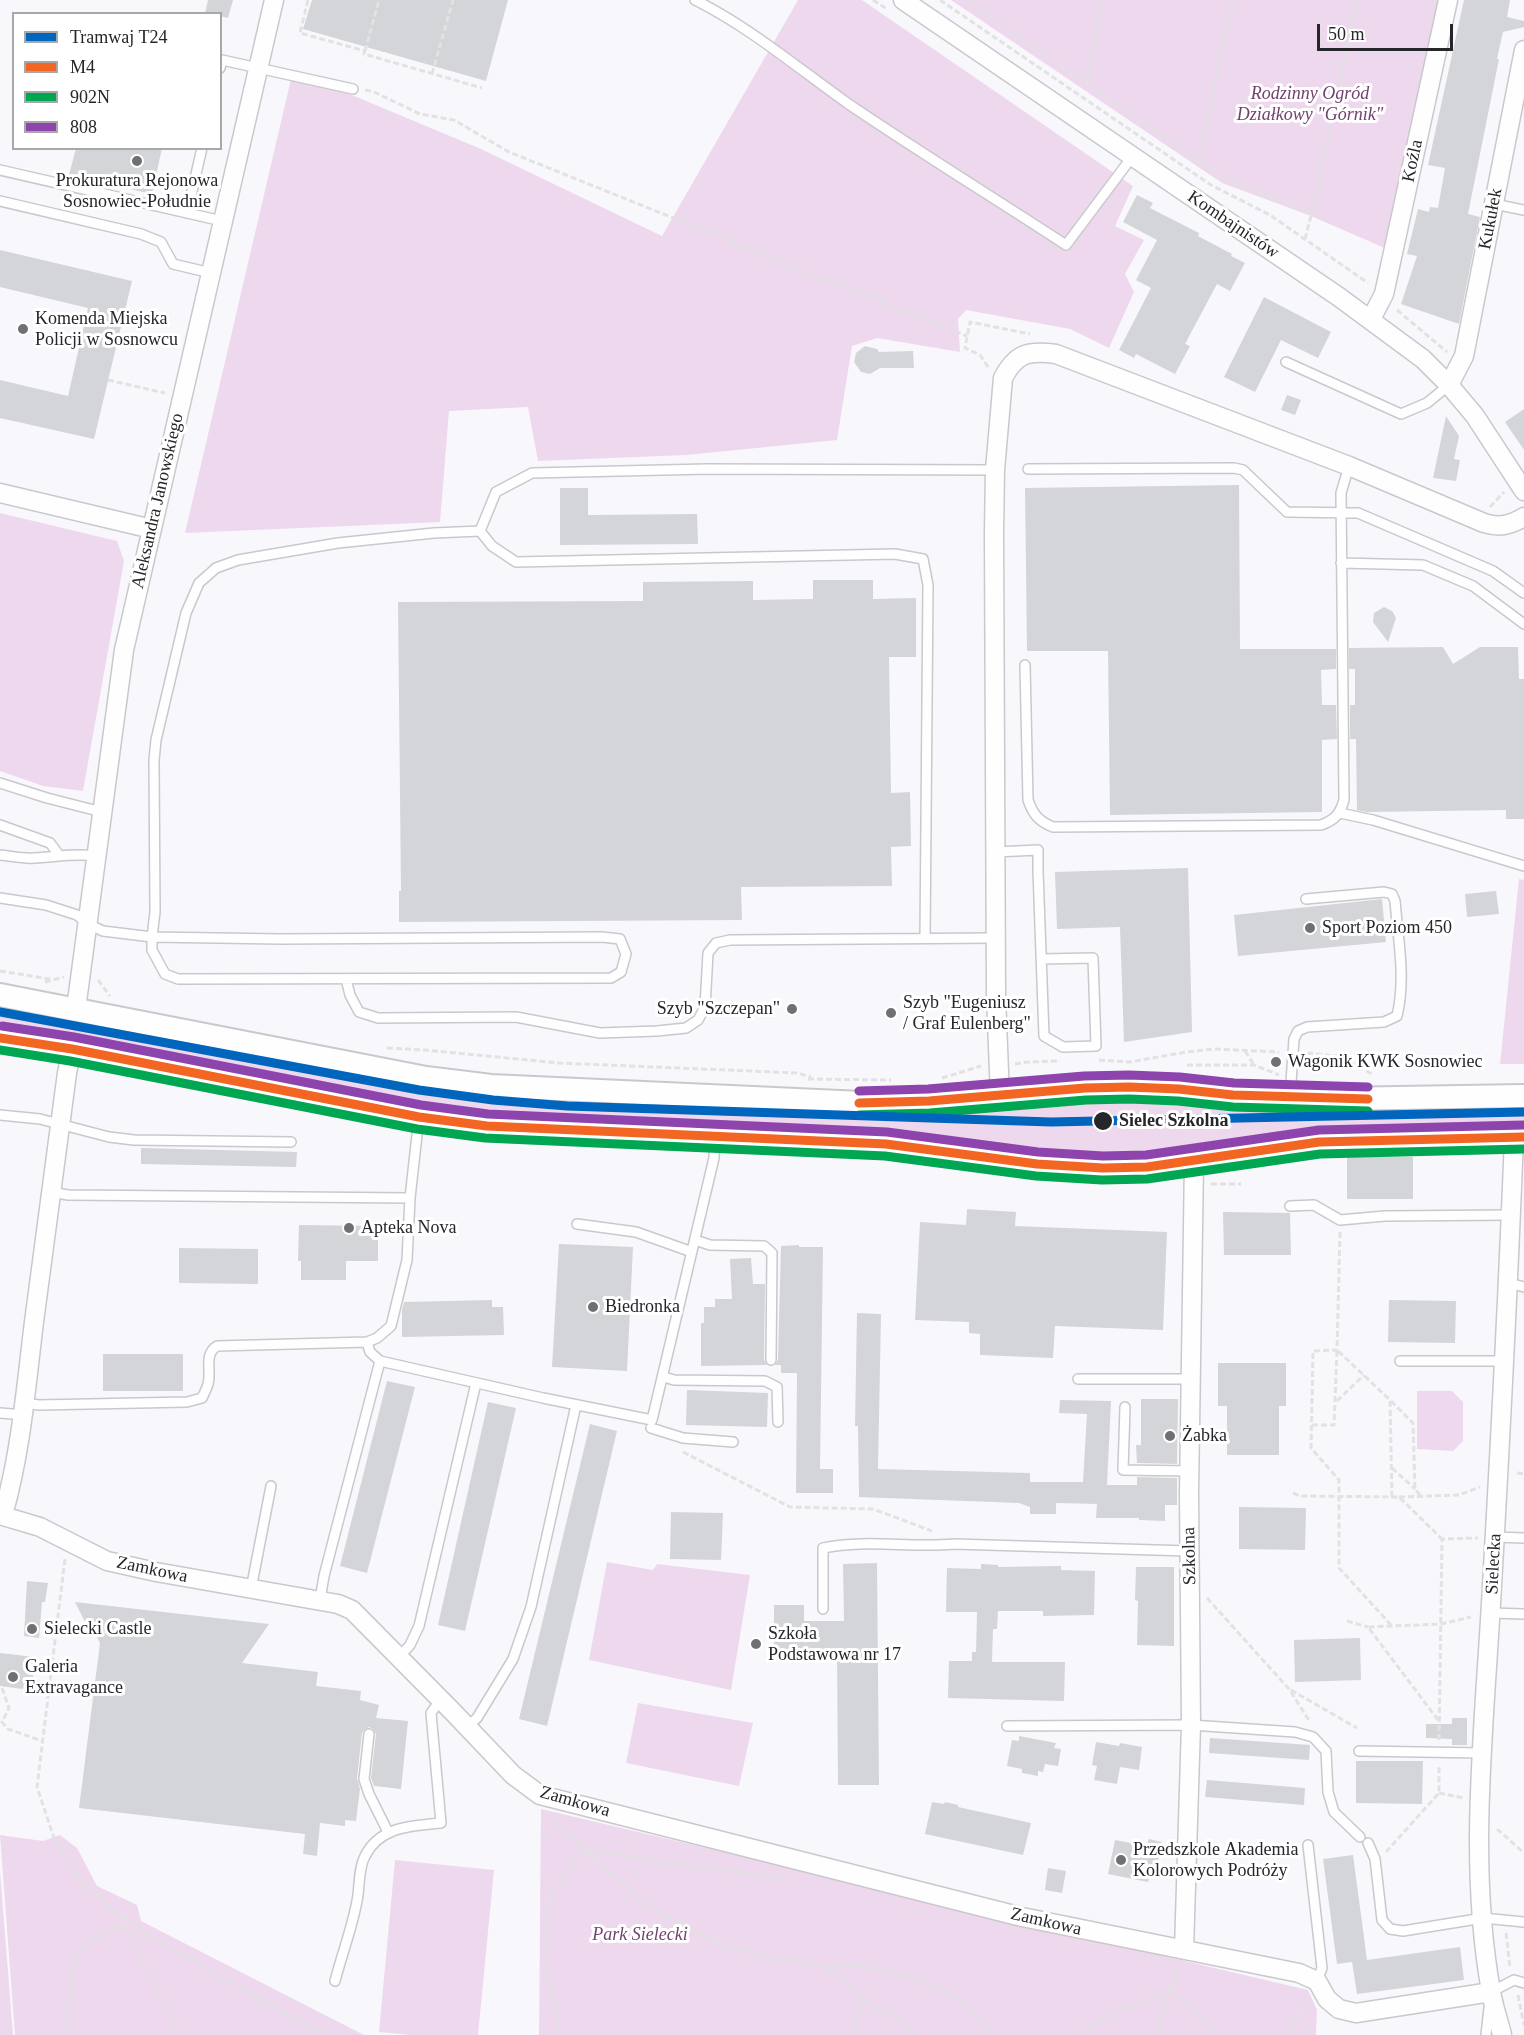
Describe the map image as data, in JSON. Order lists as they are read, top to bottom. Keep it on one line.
{"streets":{"street":["Koźla","Kukułek","Kombajnistów","Aleksandra Janowskiego","Szkolna","Sielecka","Zamkowa"]},"crossings":[["Koźla","Kombajnistów"],["Kukułek","Kombajnistów"],["Szkolna","Zamkowa"]],"parks":["Rodzinny Ogród Działkowy \"Górnik\"","Park Sielecki"],"places":["Prokuratura Rejonowa Sosnowiec-Południe","Komenda Miejska Policji w Sosnowcu","Sport Poziom 450","Szyb \"Szczepan\"","Szyb \"Eugeniusz / Graf Eulenberg\"","Wagonik KWK Sosnowiec","Sielec Szkolna","Apteka Nova","Biedronka","Żabka","Sielecki Castle","Szkoła Podstawowa nr 17","Galeria Extravagance","Przedszkole Akademia Kolorowych Podróży"],"lines":["tram line T24","transit line 808","transit line M4","transit line 902N"],"legend":["Tramwaj T24","M4","902N","808"],"scale_bar":"50 m"}
